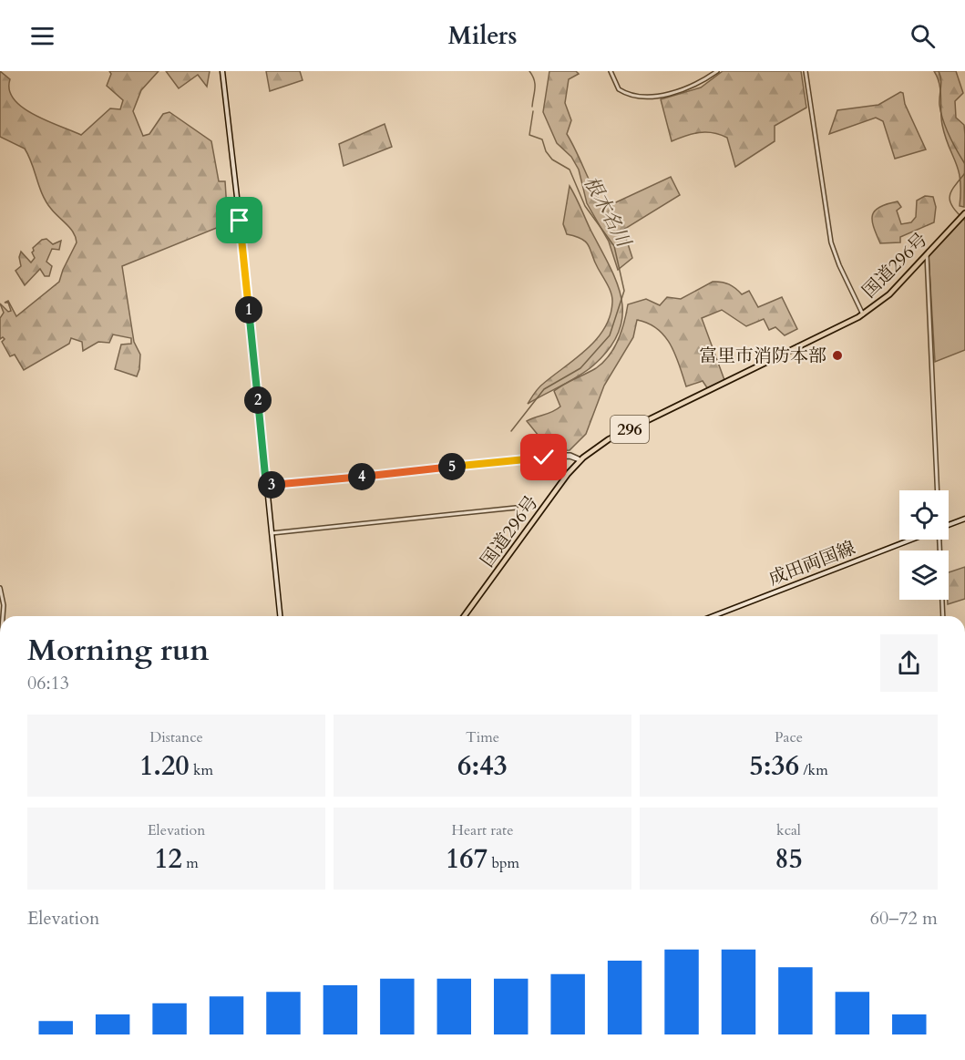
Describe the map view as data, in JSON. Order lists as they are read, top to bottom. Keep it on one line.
{"streets":{"highway":["国道296号","296"],"main road":["成田両国線"]},"water":["根木名川"],"places":["富里市消防本部"],"page":{"header":"Milers","pins":["1","2","5","4","3"],"heading":["Morning run","06:13"],"stats":[["Distance","1.20 km"],["Time","6:43"],["Pace","5:36 /km"],["Elevation","12 m"],["Heart rate","167 bpm"],["kcal","85"]],"chart":["Elevation","60–72 m"]}}
